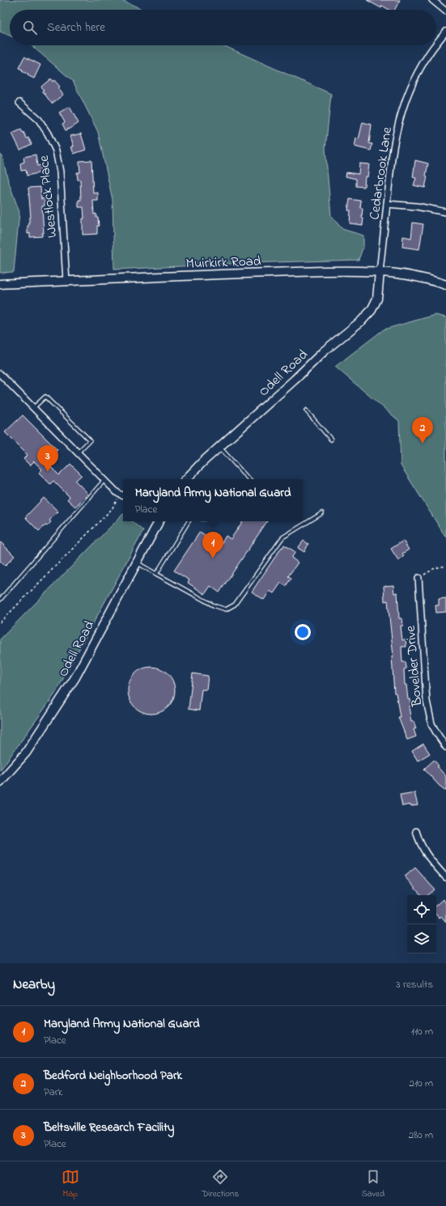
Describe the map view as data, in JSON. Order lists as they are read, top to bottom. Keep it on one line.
{"streets":{"street":["Cedarbrook Lane","Westlock Place","Muirkirk Road","Odell Road","Bovelder Drive"]},"crossings":[["Cedarbrook Lane","Muirkirk Road"],["Cedarbrook Lane","Odell Road"],["Westlock Place","Muirkirk Road"],["Muirkirk Road","Odell Road"]],"page":{"search":"Search here","pins":["2","3","1"],"popup":["Maryland Army National Guard","Place"],"heading":["Nearby","3 results"],"list":[{"mark":"1","name":"Maryland Army National Guard","note":"Place","value":"110 m"},{"mark":"2","name":"Bedford Neighborhood Park","note":"Park","value":"210 m"},{"mark":"3","name":"Beltsville Research Facility","note":"Place","value":"280 m"}],"nav":["Map","Directions","Saved"]}}
